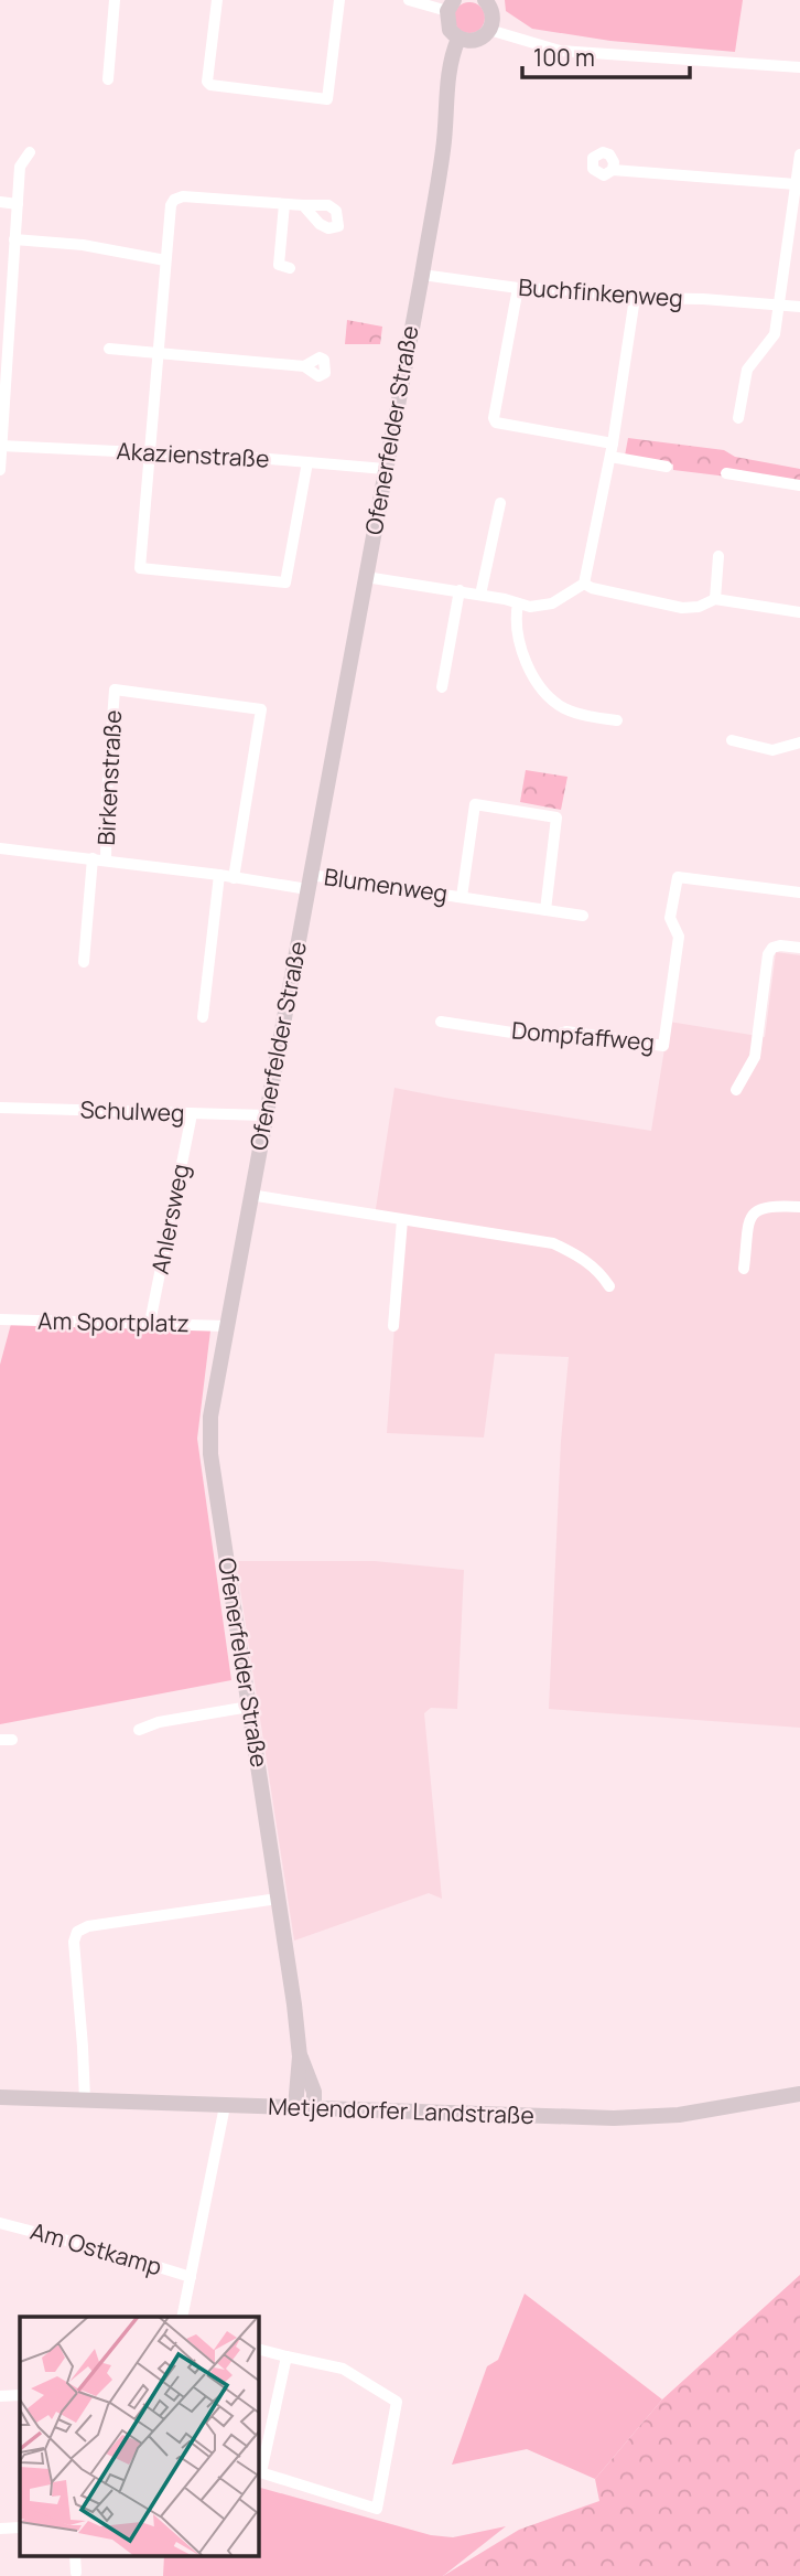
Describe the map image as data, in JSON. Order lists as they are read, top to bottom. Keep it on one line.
{"streets":{"street":["Buchfinkenweg","Ofenerfelder Straße","Akazienstraße","Birkenstraße","Blumenweg","Dompfaffweg","Schulweg","Ahlersweg","Am Sportplatz","Metjendorfer Landstraße","Am Ostkamp"]},"crossings":[["Buchfinkenweg","Ofenerfelder Straße"],["Ofenerfelder Straße","Akazienstraße"],["Ofenerfelder Straße","Blumenweg"],["Ofenerfelder Straße","Schulweg"],["Ofenerfelder Straße","Am Sportplatz"],["Ofenerfelder Straße","Metjendorfer Landstraße"],["Birkenstraße","Blumenweg"],["Schulweg","Ahlersweg"],["Ahlersweg","Am Sportplatz"],["Metjendorfer Landstraße","Am Ostkamp"]],"scale_bar":"100 m"}
